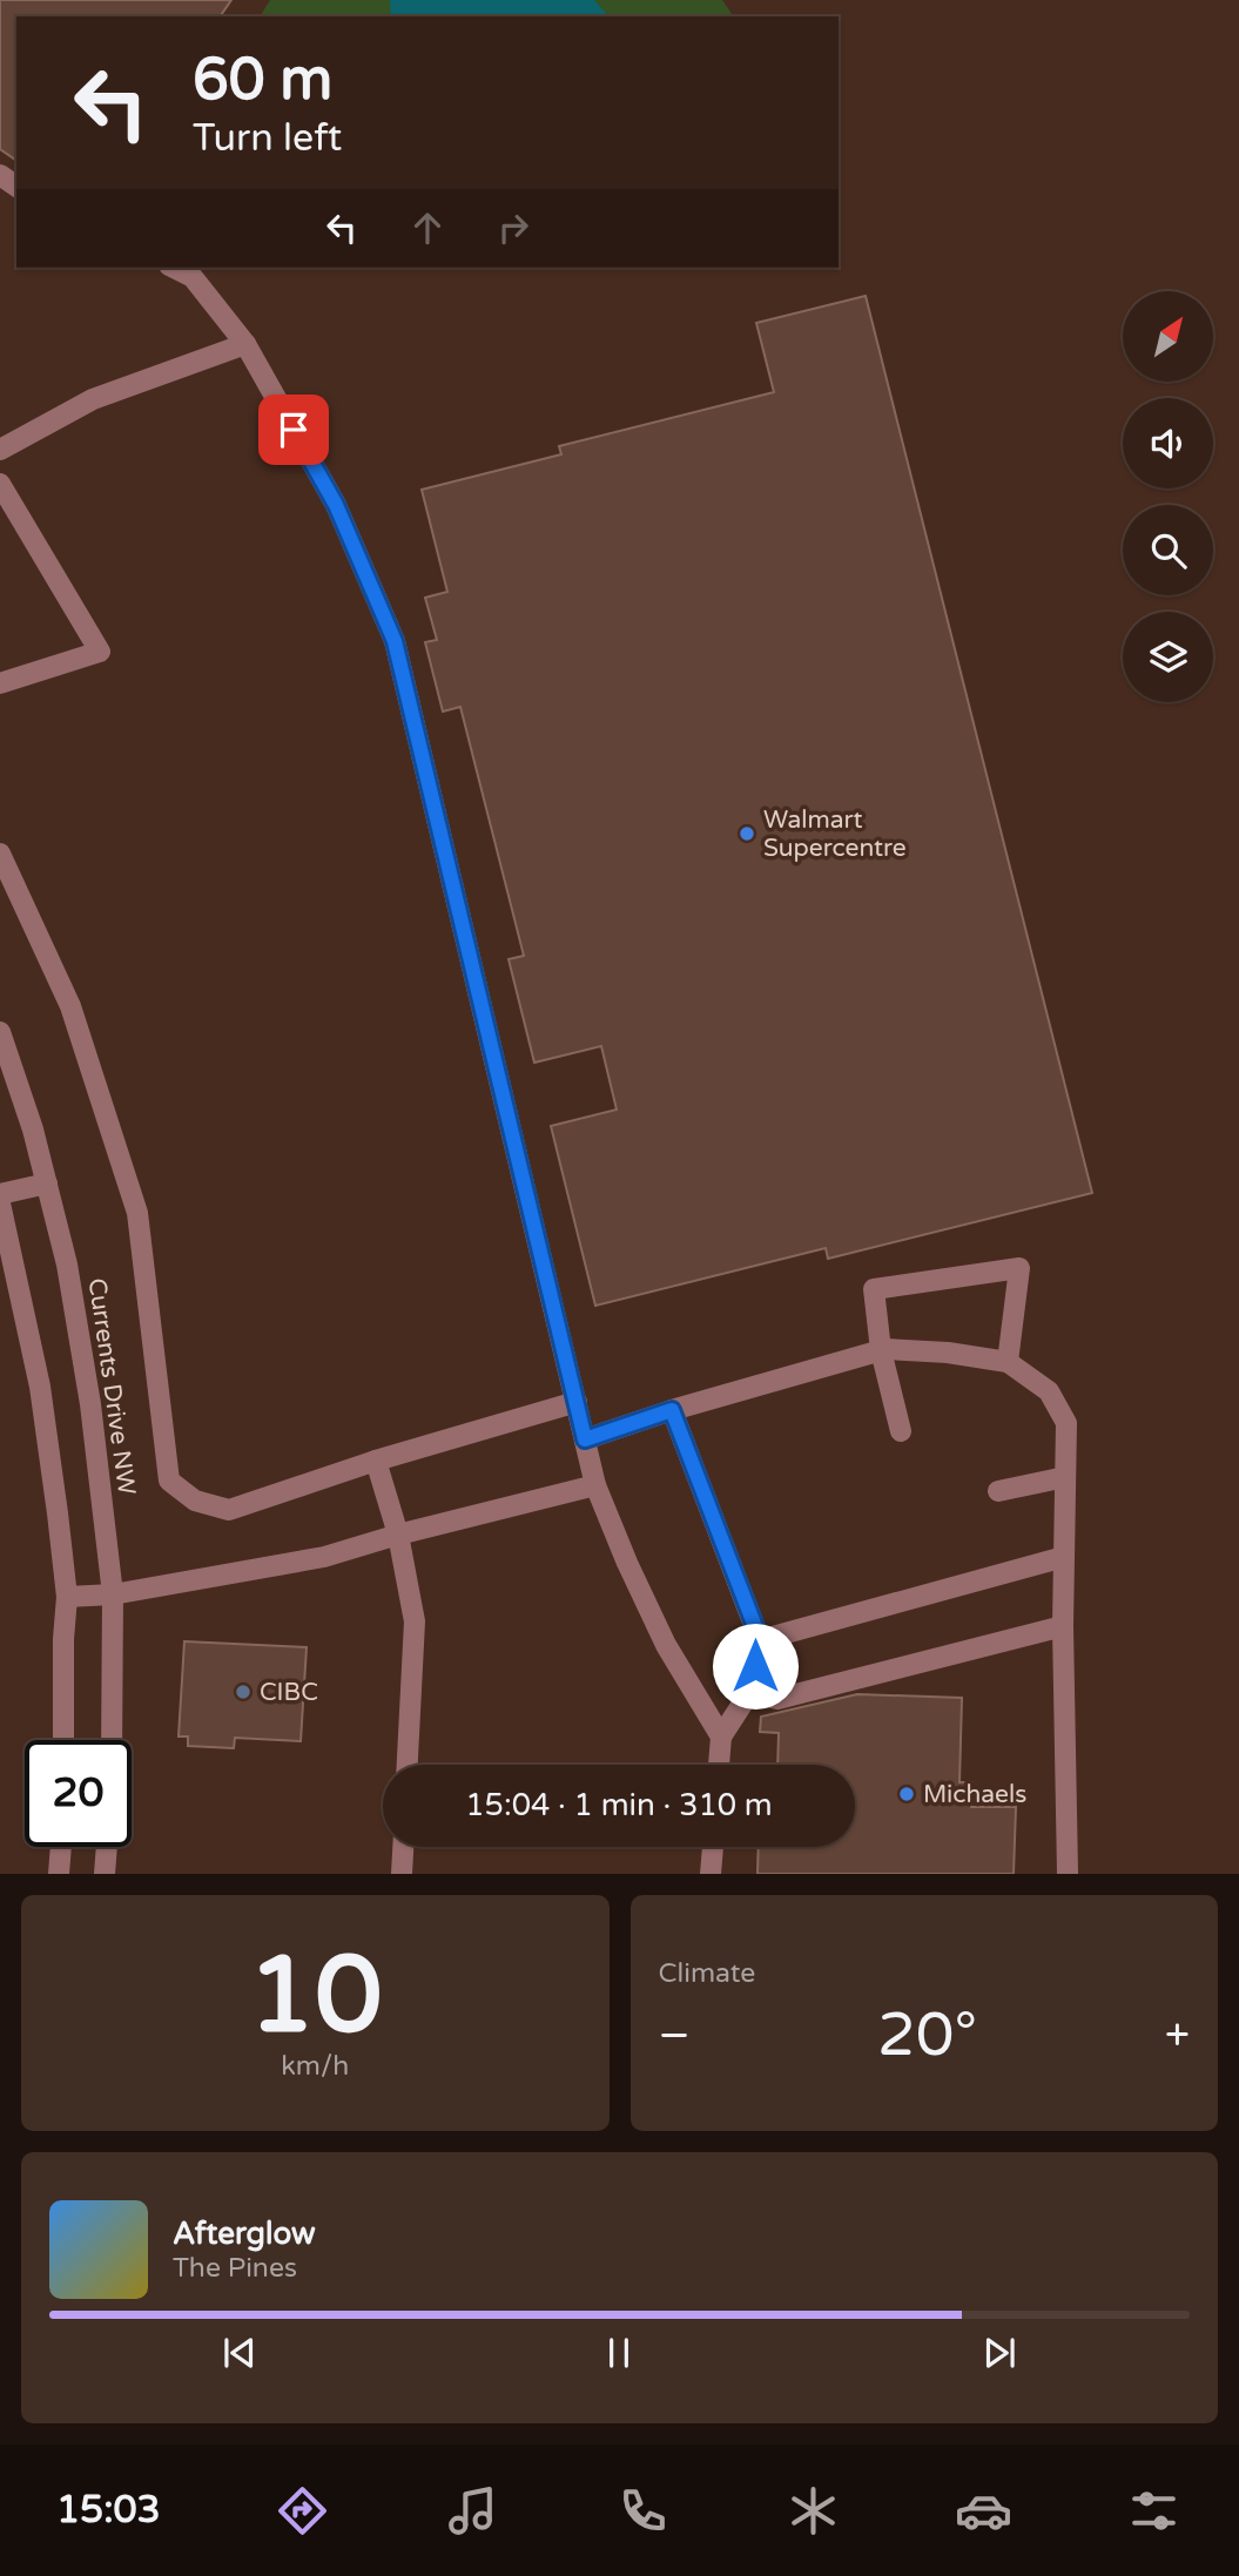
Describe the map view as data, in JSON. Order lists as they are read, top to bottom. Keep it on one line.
{"streets":{"street":["Currents Drive NW"]},"places":["Walmart Supercentre","CIBC","Michaels"],"north":"top right","page":{"turn":["60 m","Turn left"],"limit":"20","trip":"15:04 · 1 min · 310 m","tile":[["10","km/h"],"Climate"],"heat":["−","20°","+"],"song":["Afterglow","The Pines"],"tabs":"15:03"}}
